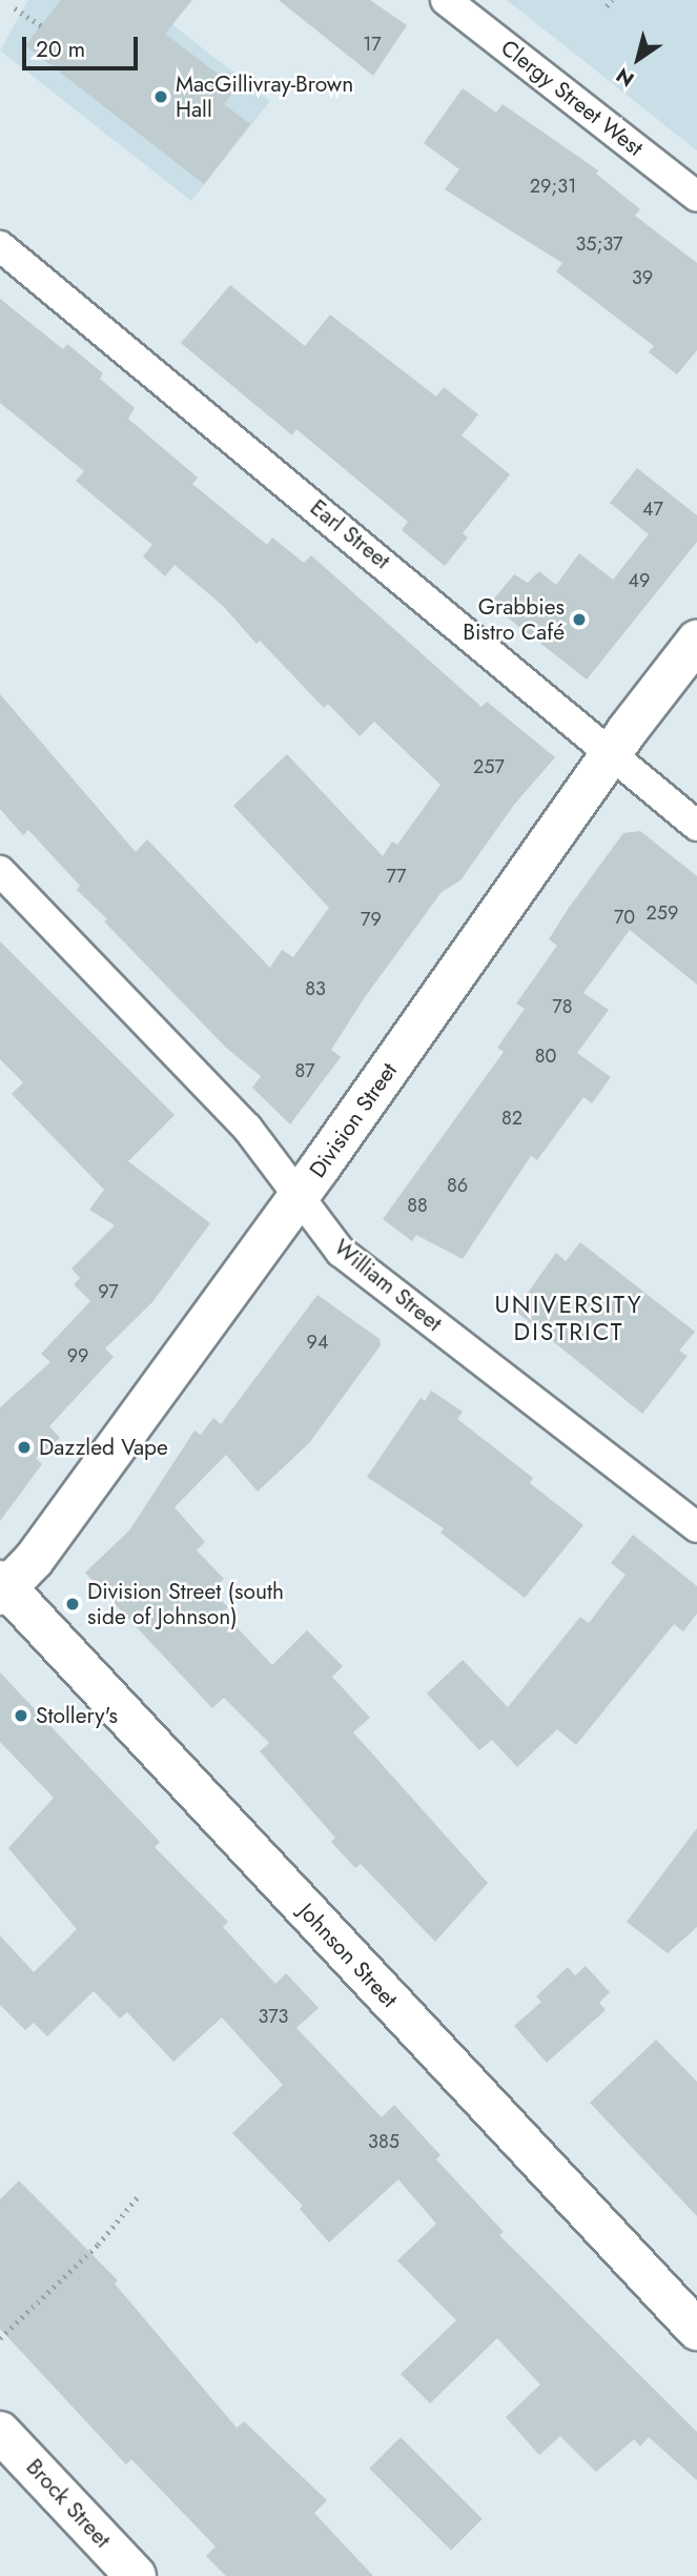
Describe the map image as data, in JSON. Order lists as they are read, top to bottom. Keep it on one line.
{"streets":{"main road":["Division Street","Johnson Street","Brock Street"],"street":["Clergy Street West","Earl Street","William Street"]},"crossings":[["Earl Street","Division Street"],["Division Street","William Street"],["Division Street","Johnson Street"]],"districts":["UNIVERSITY DISTRICT"],"places":["MacGillivray-Brown Hall","Grabbies Bistro Café","Dazzled Vape","Division Street (south side of Johnson)","Stollery's"],"house_numbers":["17","29;31","35;37","39","47","49","257","77","259","70","79","83","78","80","87","82","86","88","97","94","99","373","385"],"scale_bar":"20 m","north":"bottom left"}
